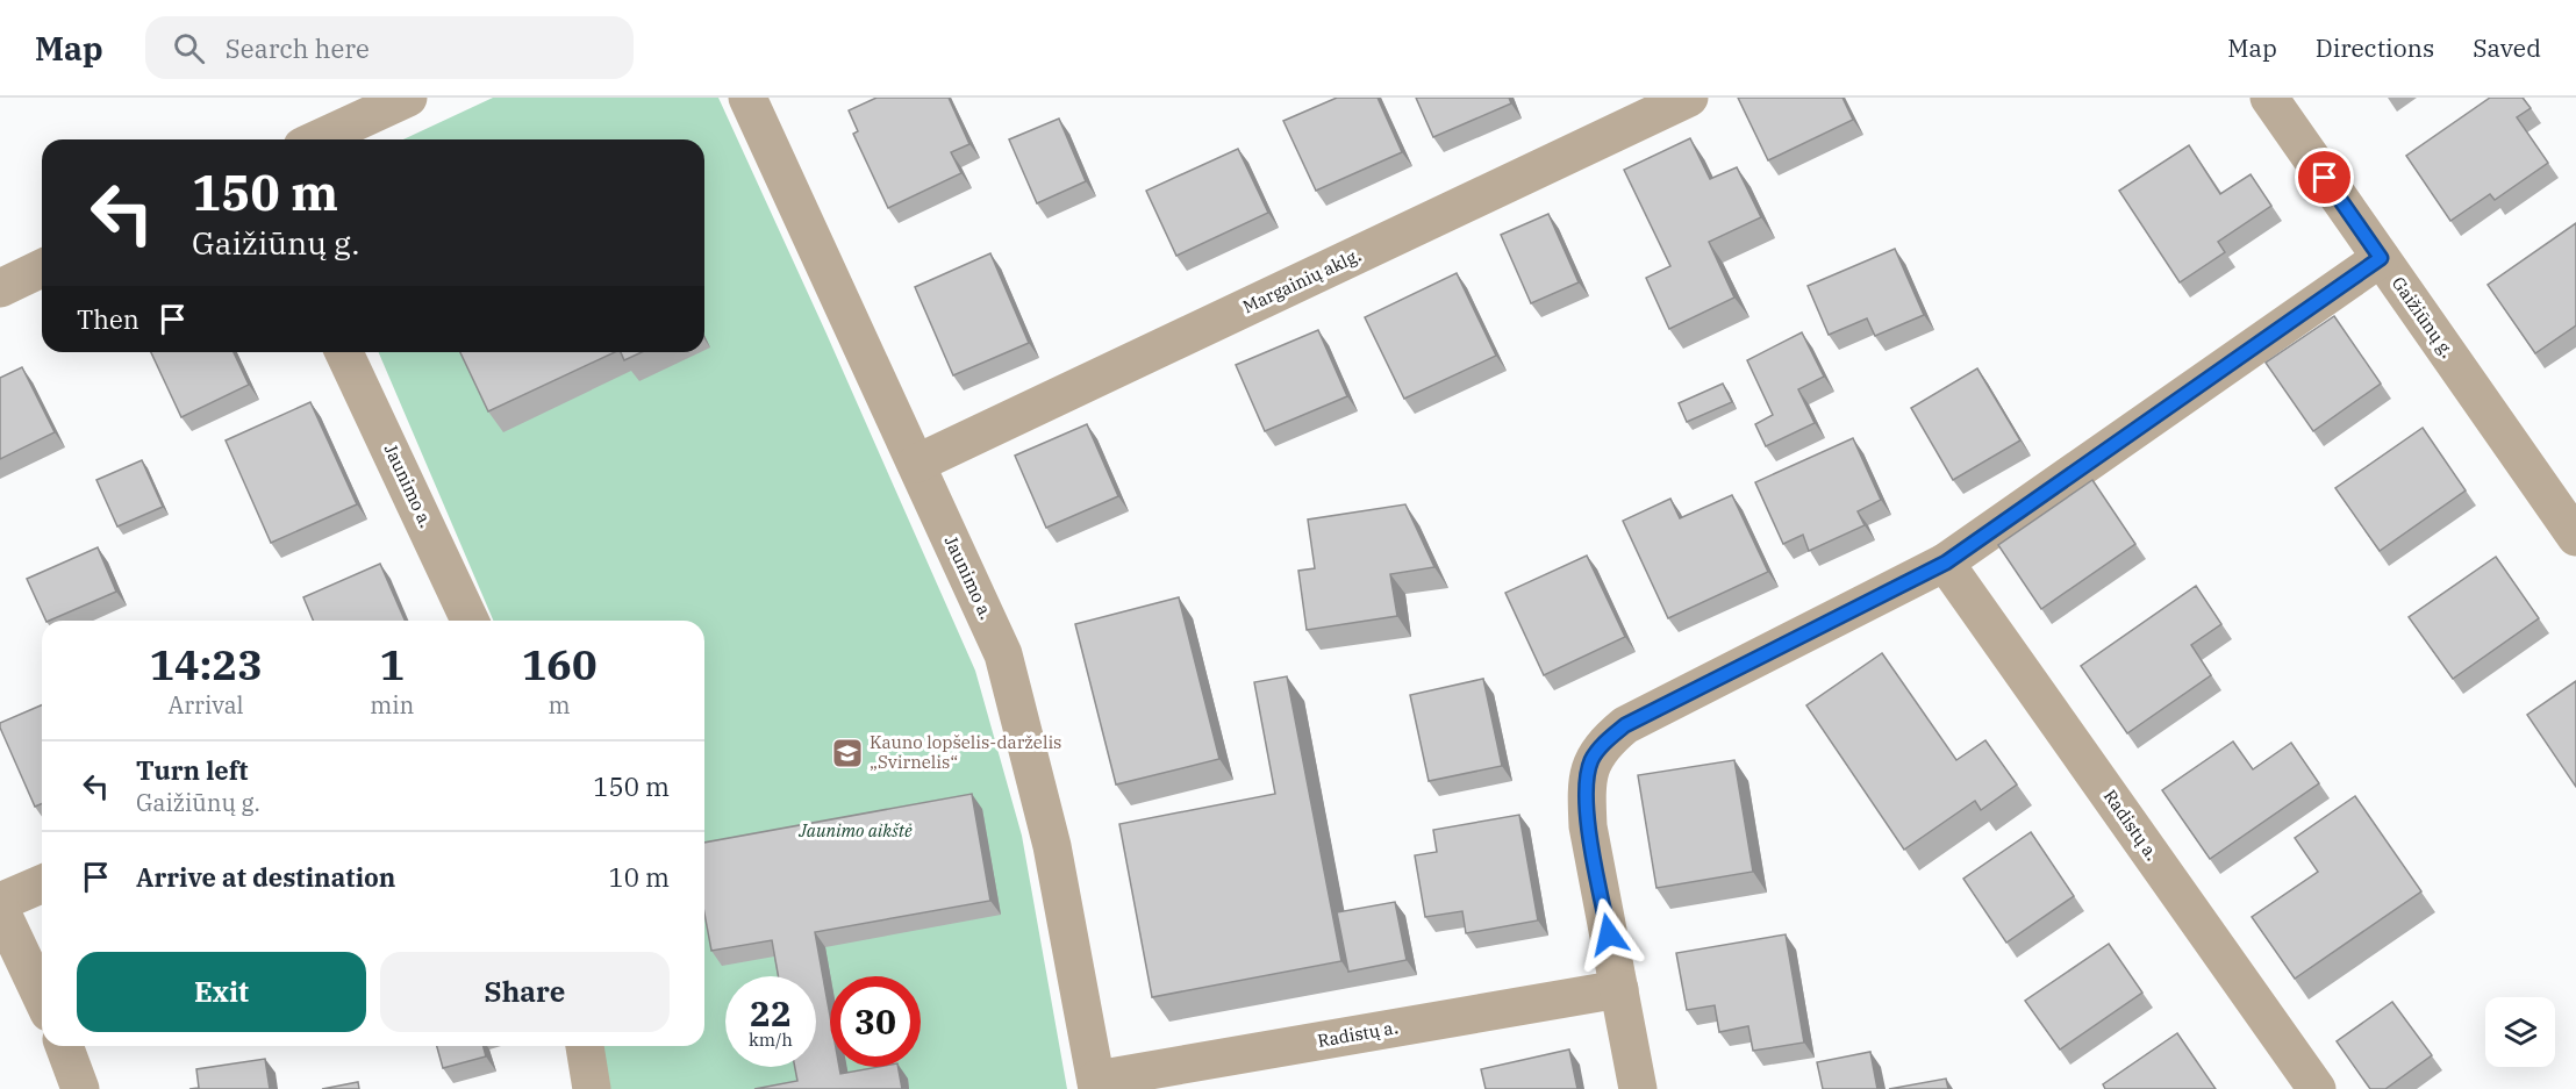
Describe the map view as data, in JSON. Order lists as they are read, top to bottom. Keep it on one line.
{"streets":{"street":["Margainių aklg.","Gaižiūnų g.","Jaunimo a.","Radistų a."]},"crossings":[["Margainių aklg.","Jaunimo a."],["Jaunimo a.","Radistų a."]],"parks":["Jaunimo aikštė"],"places":{"school or university":["Kauno lopšelis-darželis „Svirnelis“"]},"page":{"header":"Map","search":"Search here","nav":["Map","Directions","Saved"],"turn":["150 m","Gaižiūnų g."],"then":"Then","eta":["14:23","Arrival","1","min","160","m"],"list":[{"name":"Turn left","note":"Gaižiūnų g.","value":"150 m"},{"name":"Arrive at destination","value":"10 m"}],"buttons":["Exit","Share"],"speed":"22 km/h","limit":"30"}}
